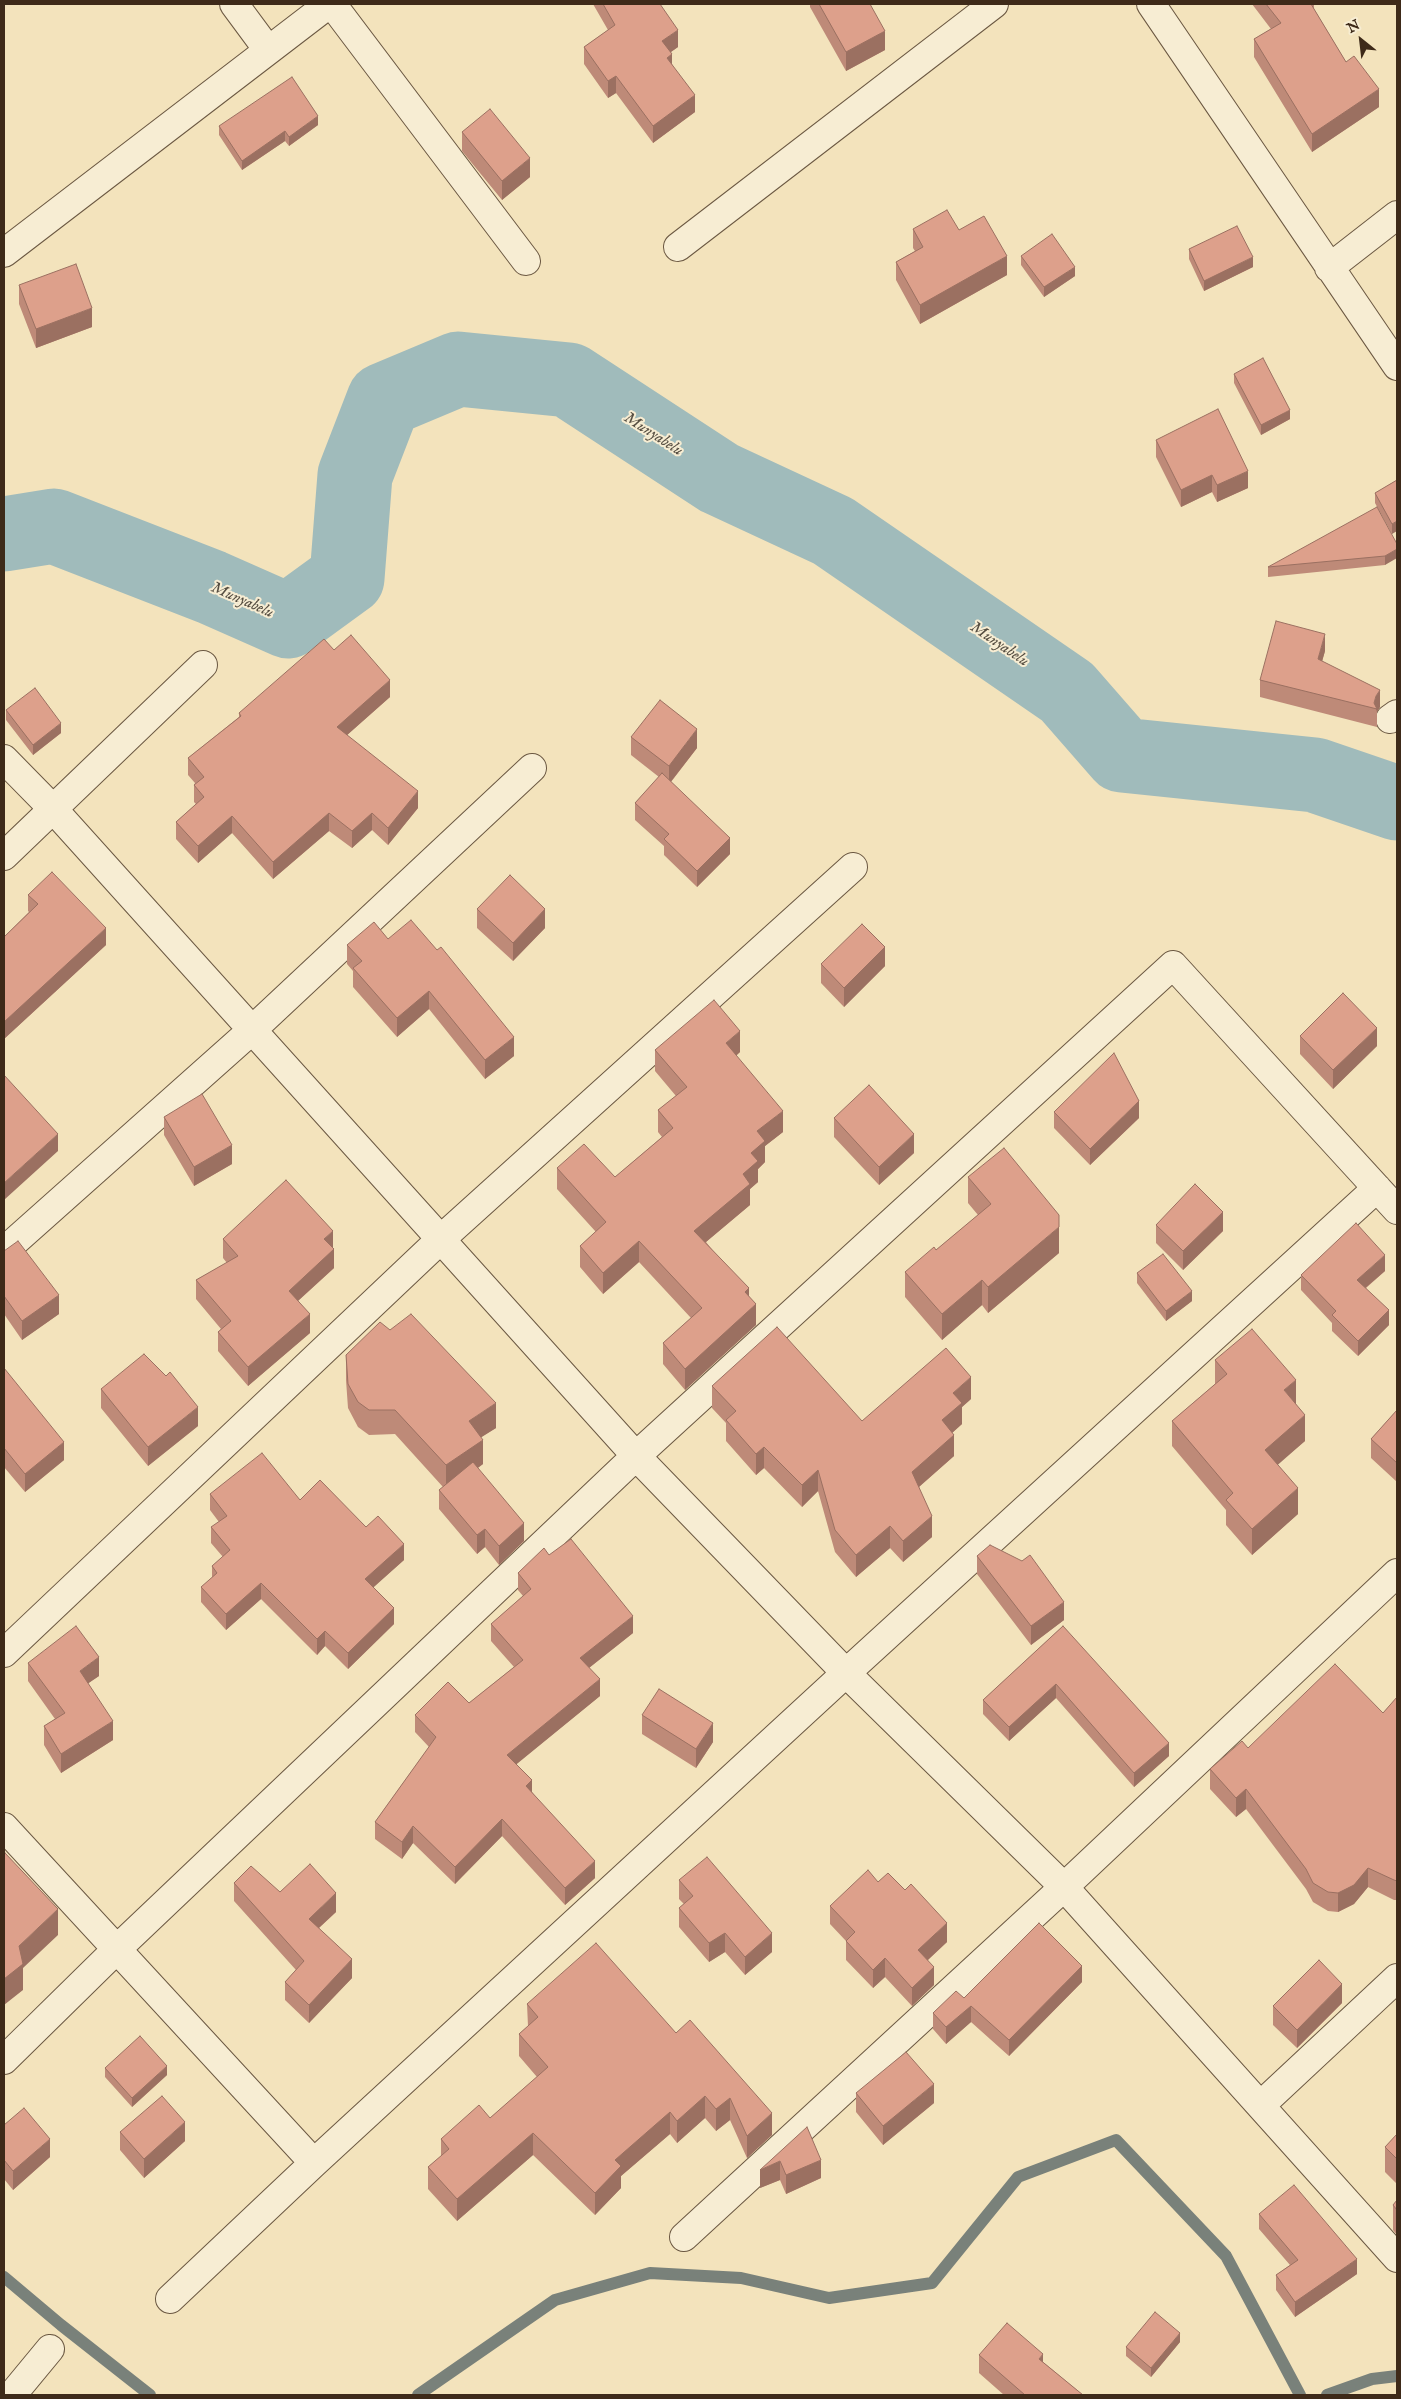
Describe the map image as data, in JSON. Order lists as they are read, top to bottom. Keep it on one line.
{"water":["Munyabelu"],"north":"top left"}
